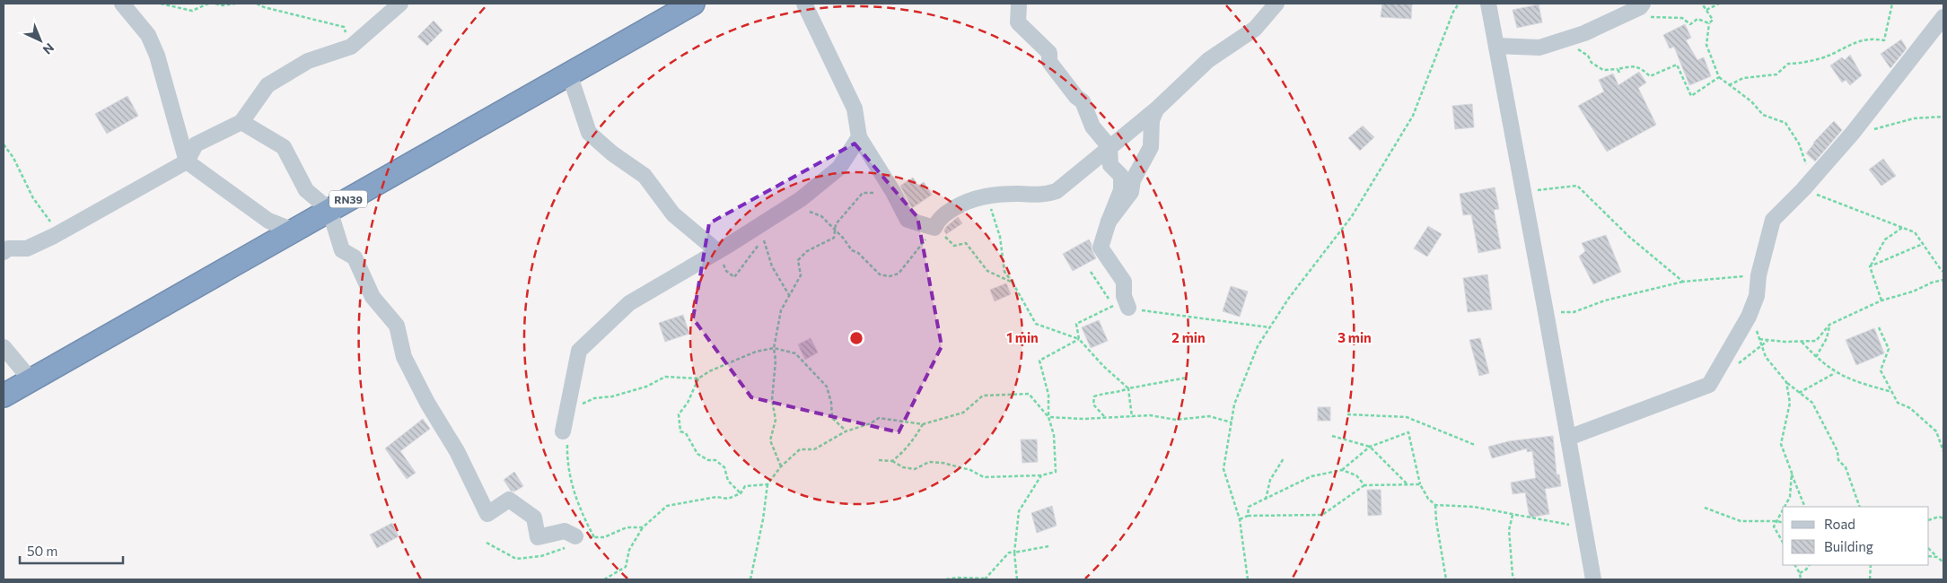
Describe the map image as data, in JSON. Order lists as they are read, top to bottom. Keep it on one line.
{"streets":{"highway":["RN39"]},"legend":["Road","Building"],"scale_bar":"50 m","north":"bottom right","rings":["1 min","2 min","3 min"]}
